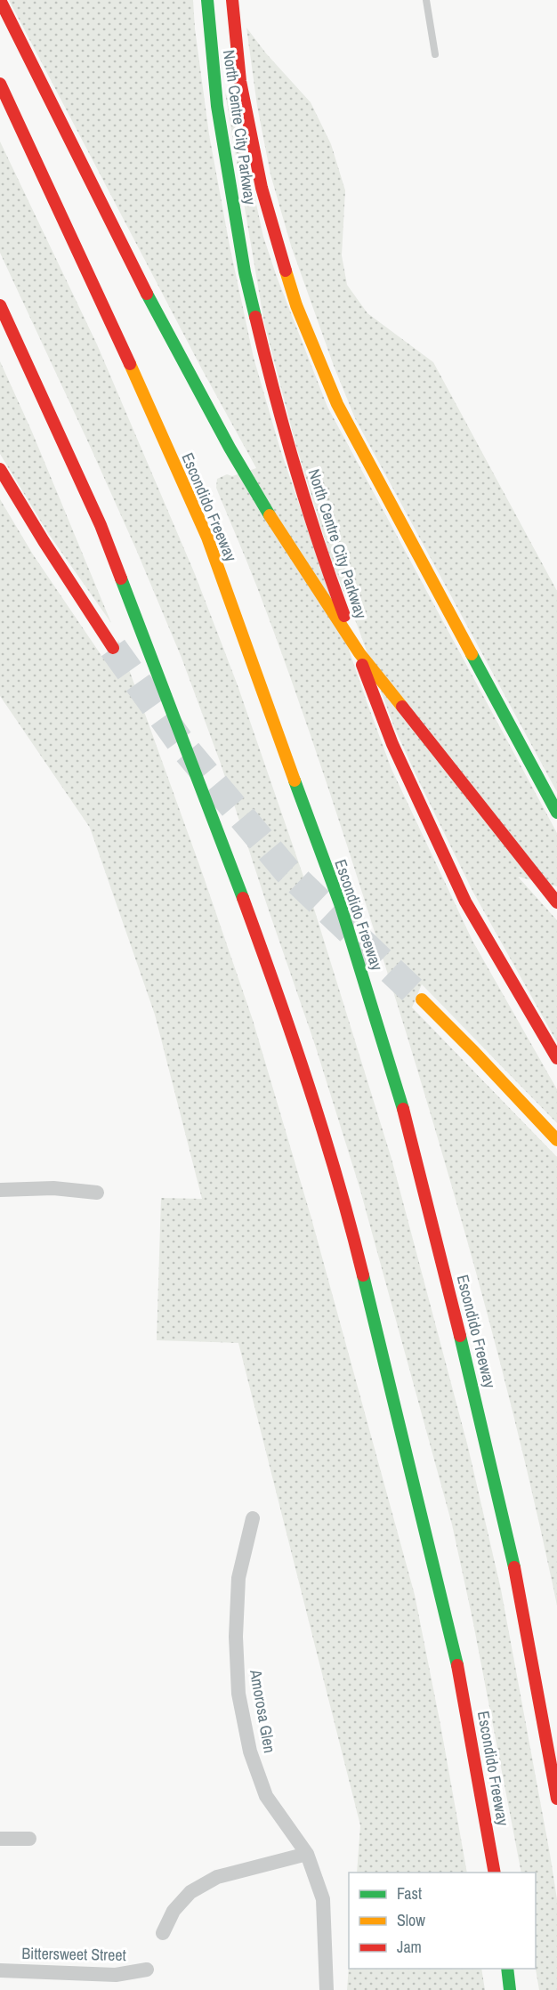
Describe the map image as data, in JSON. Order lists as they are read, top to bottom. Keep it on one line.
{"streets":{"main road":["North Centre City Parkway","Escondido Freeway"],"street":["Amorosa Glen","Bittersweet Street"]},"legend":["Fast","Slow","Jam"]}
